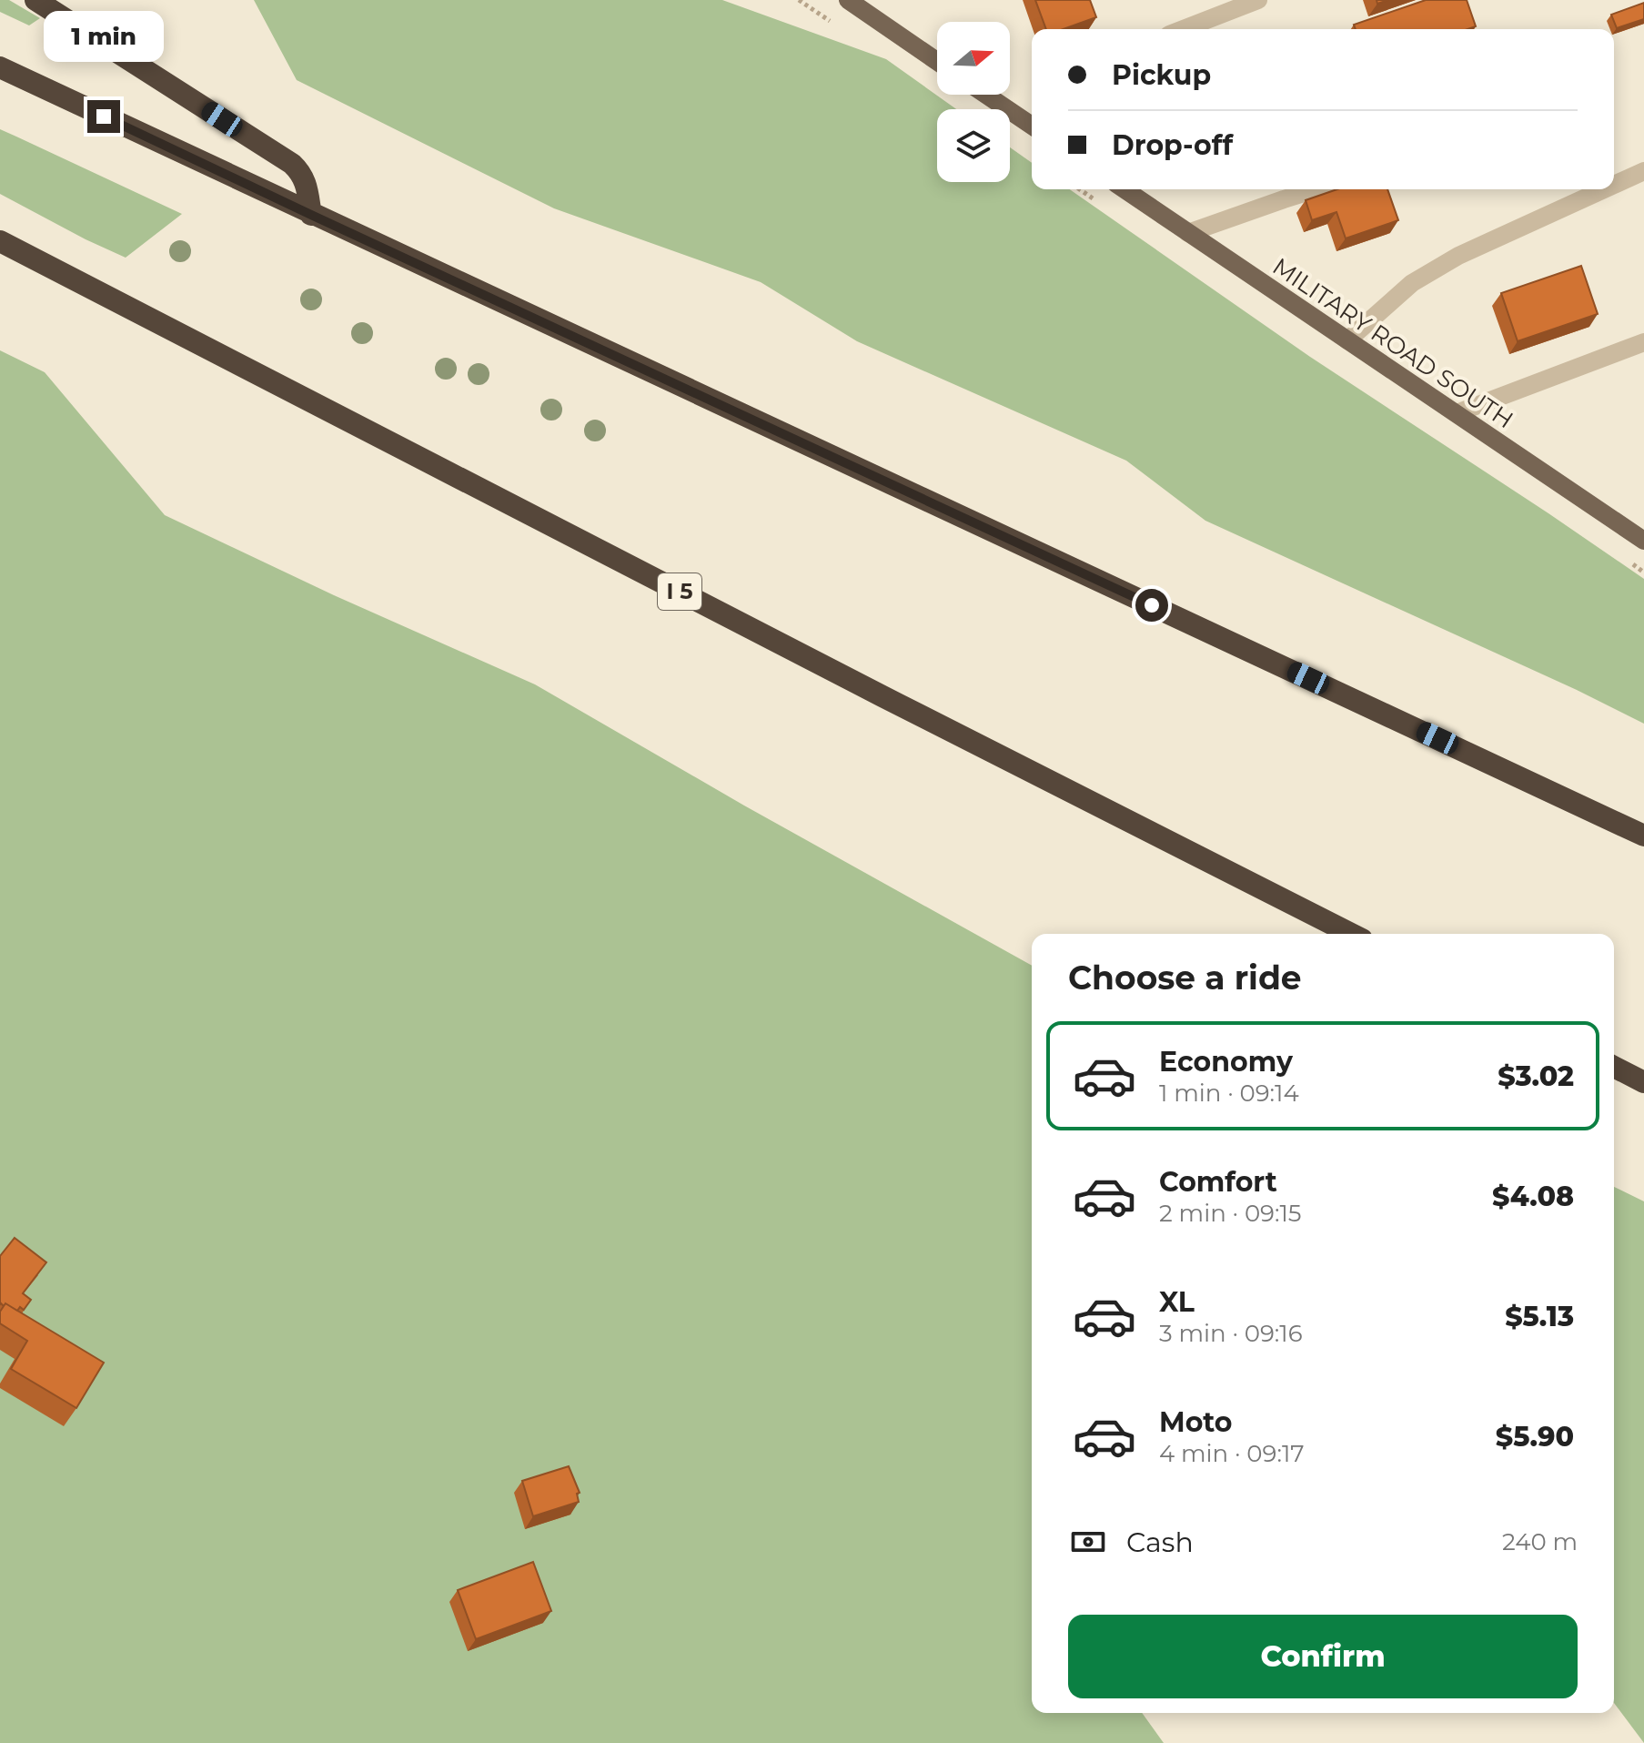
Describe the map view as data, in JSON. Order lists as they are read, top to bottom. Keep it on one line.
{"streets":{"highway":["I 5"],"main road":["MILITARY ROAD SOUTH"]},"north":"right","page":{"bubble":"1 min","banner":["Pickup","Drop-off"],"heading":"Choose a ride","list":[{"name":"Economy","note":"1 min · 09:14","value":"$3.02"},{"name":"Comfort","note":"2 min · 09:15","value":"$4.08"},{"name":"XL","note":"3 min · 09:16","value":"$5.13"},{"name":"Moto","note":"4 min · 09:17","value":"$5.90"}],"pay":["Cash","240 m"],"buttons":"Confirm"}}
